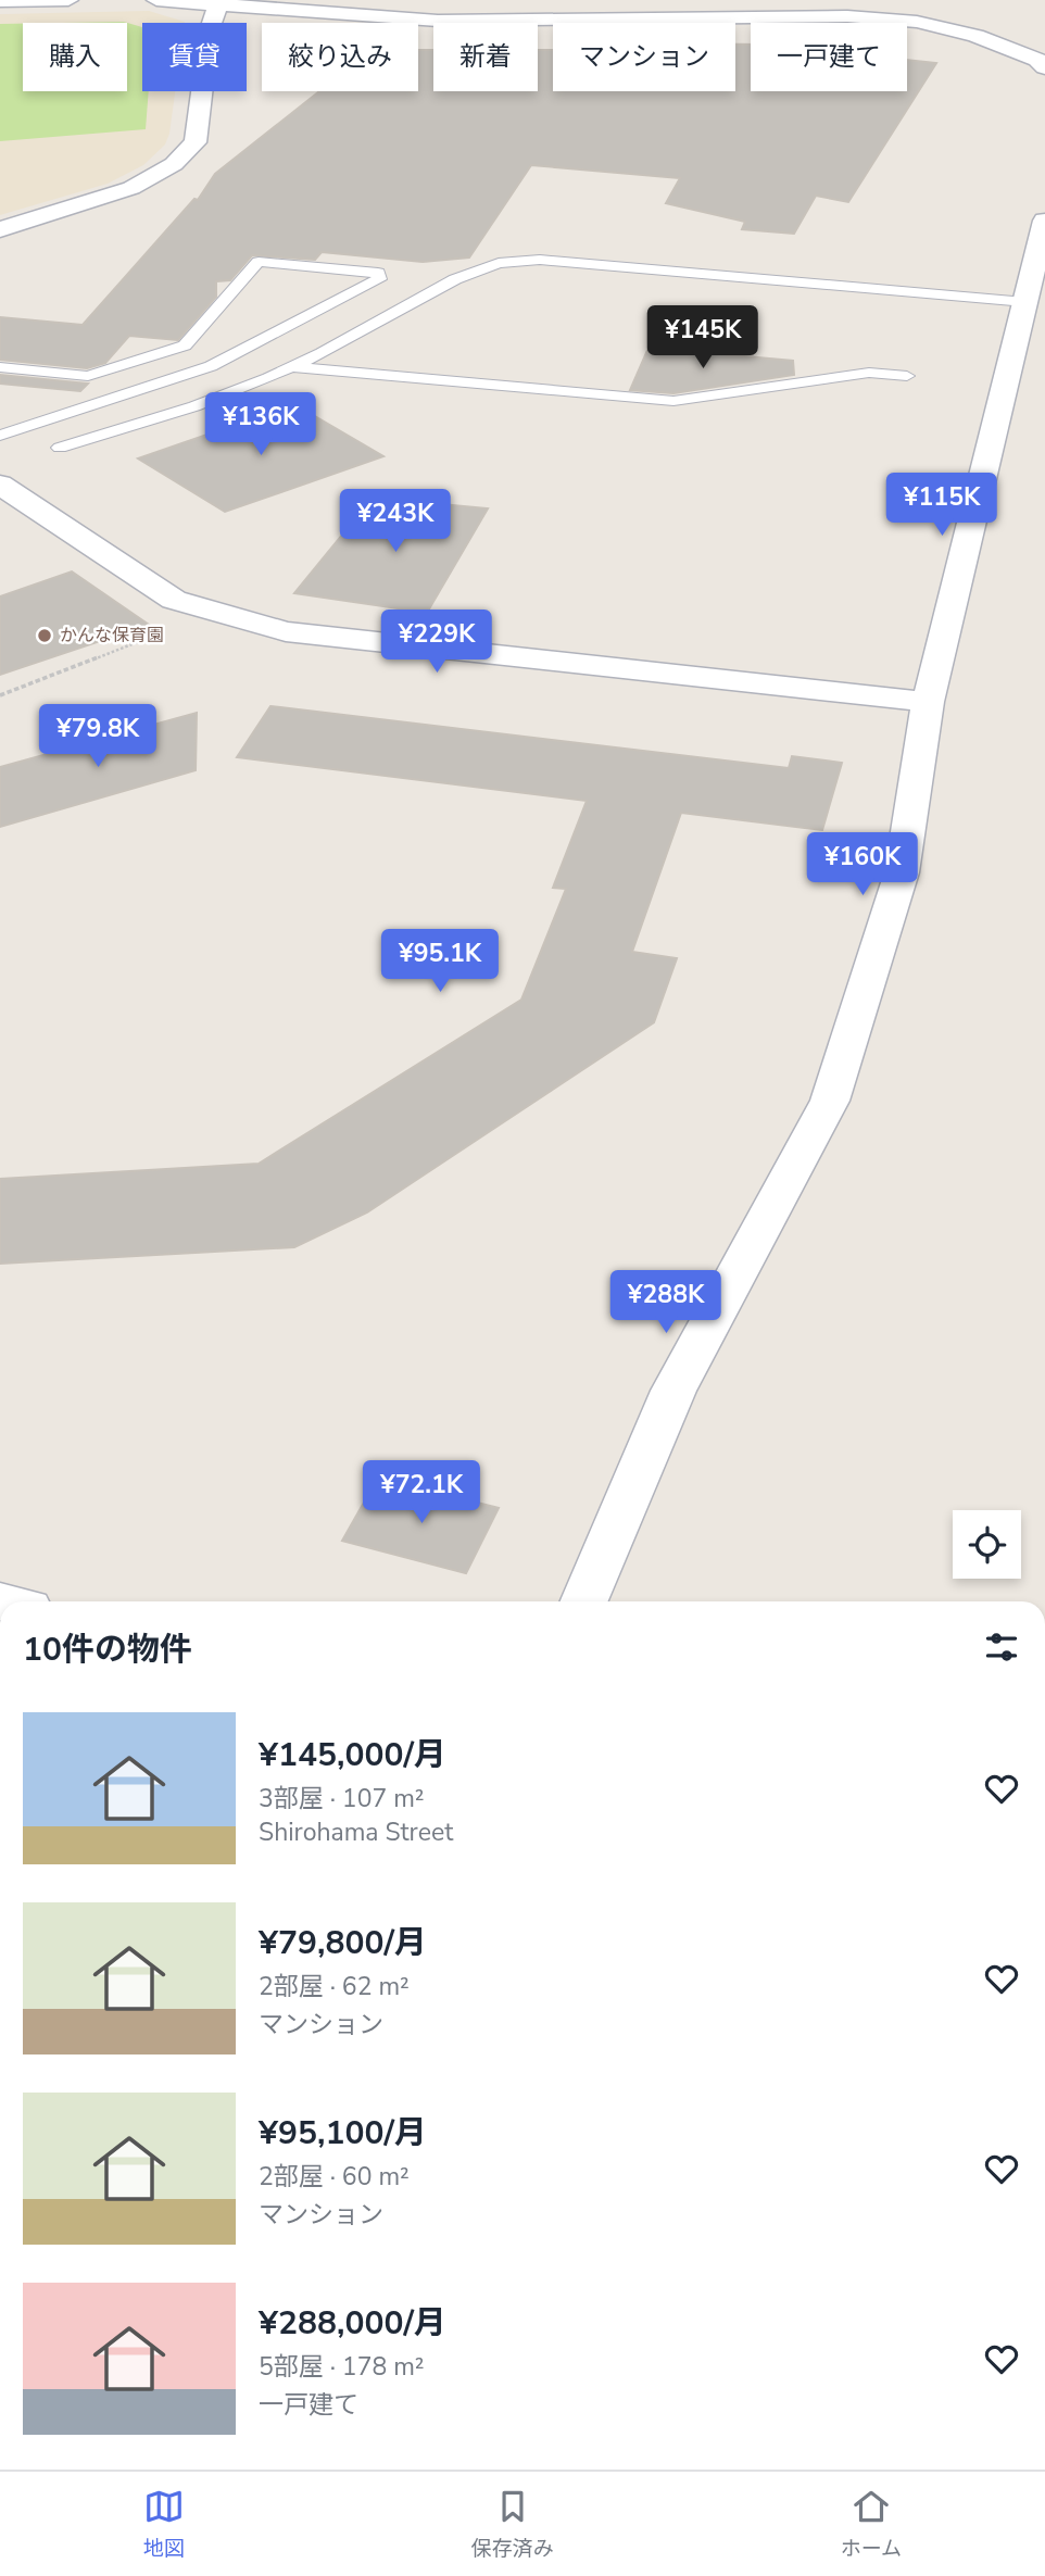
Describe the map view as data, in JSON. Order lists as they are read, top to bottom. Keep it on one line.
{"places":["かんな保育園"],"page":{"chip":["購入","賃貸","絞り込み","新着","マンション","一戸建て"],"price":["¥145K","¥136K","¥115K","¥243K","¥229K","¥79.8K","¥160K","¥95.1K","¥288K","¥72.1K"],"heading":"10件の物件","list":[{"name":"¥145,000/月","note":"3部屋 · 107 m² · Shirohama Street"},{"name":"¥79,800/月","note":"2部屋 · 62 m² · マンション"},{"name":"¥95,100/月","note":"2部屋 · 60 m² · マンション"},{"name":"¥288,000/月","note":"5部屋 · 178 m² · 一戸建て"}],"tabs":["地図","保存済み","ホーム"]}}
